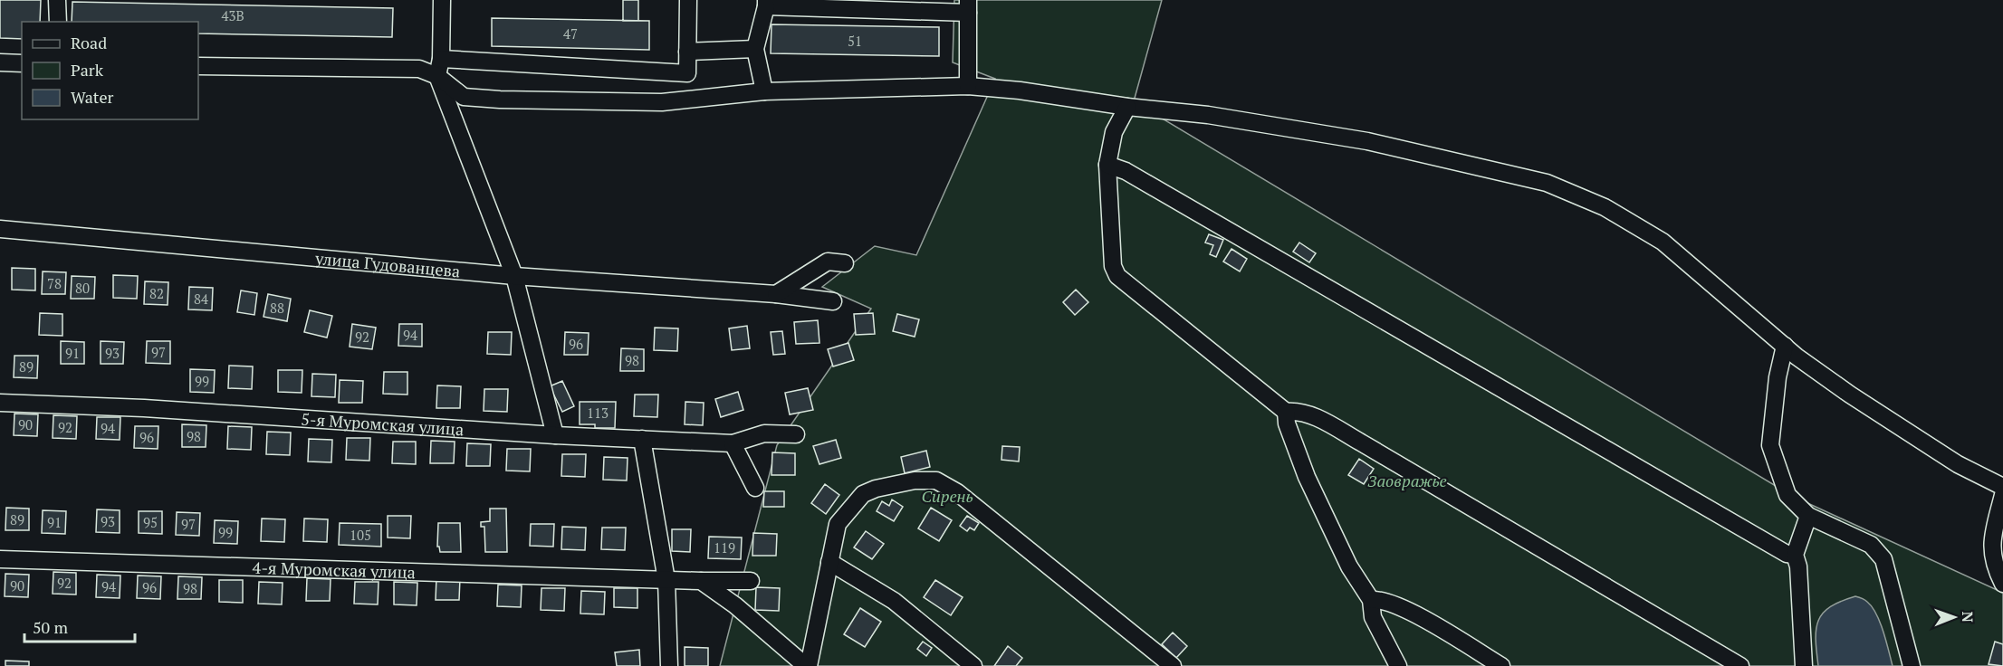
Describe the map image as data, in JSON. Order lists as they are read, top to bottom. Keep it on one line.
{"streets":{"street":["улица Гудованцева","5-я Муромская улица","4-я Муромская улица"]},"parks":["Заовражье","Сирень"],"house_numbers":["43В","47","51","78","80","82","84","88","94","92","96","97","91","93","98","89","99","113","90","92","94","98","96","89","93","91","95","97","99","105","119","92","90","94","96","98"],"legend":["Road","Park","Water"],"scale_bar":"50 m","north":"right"}
